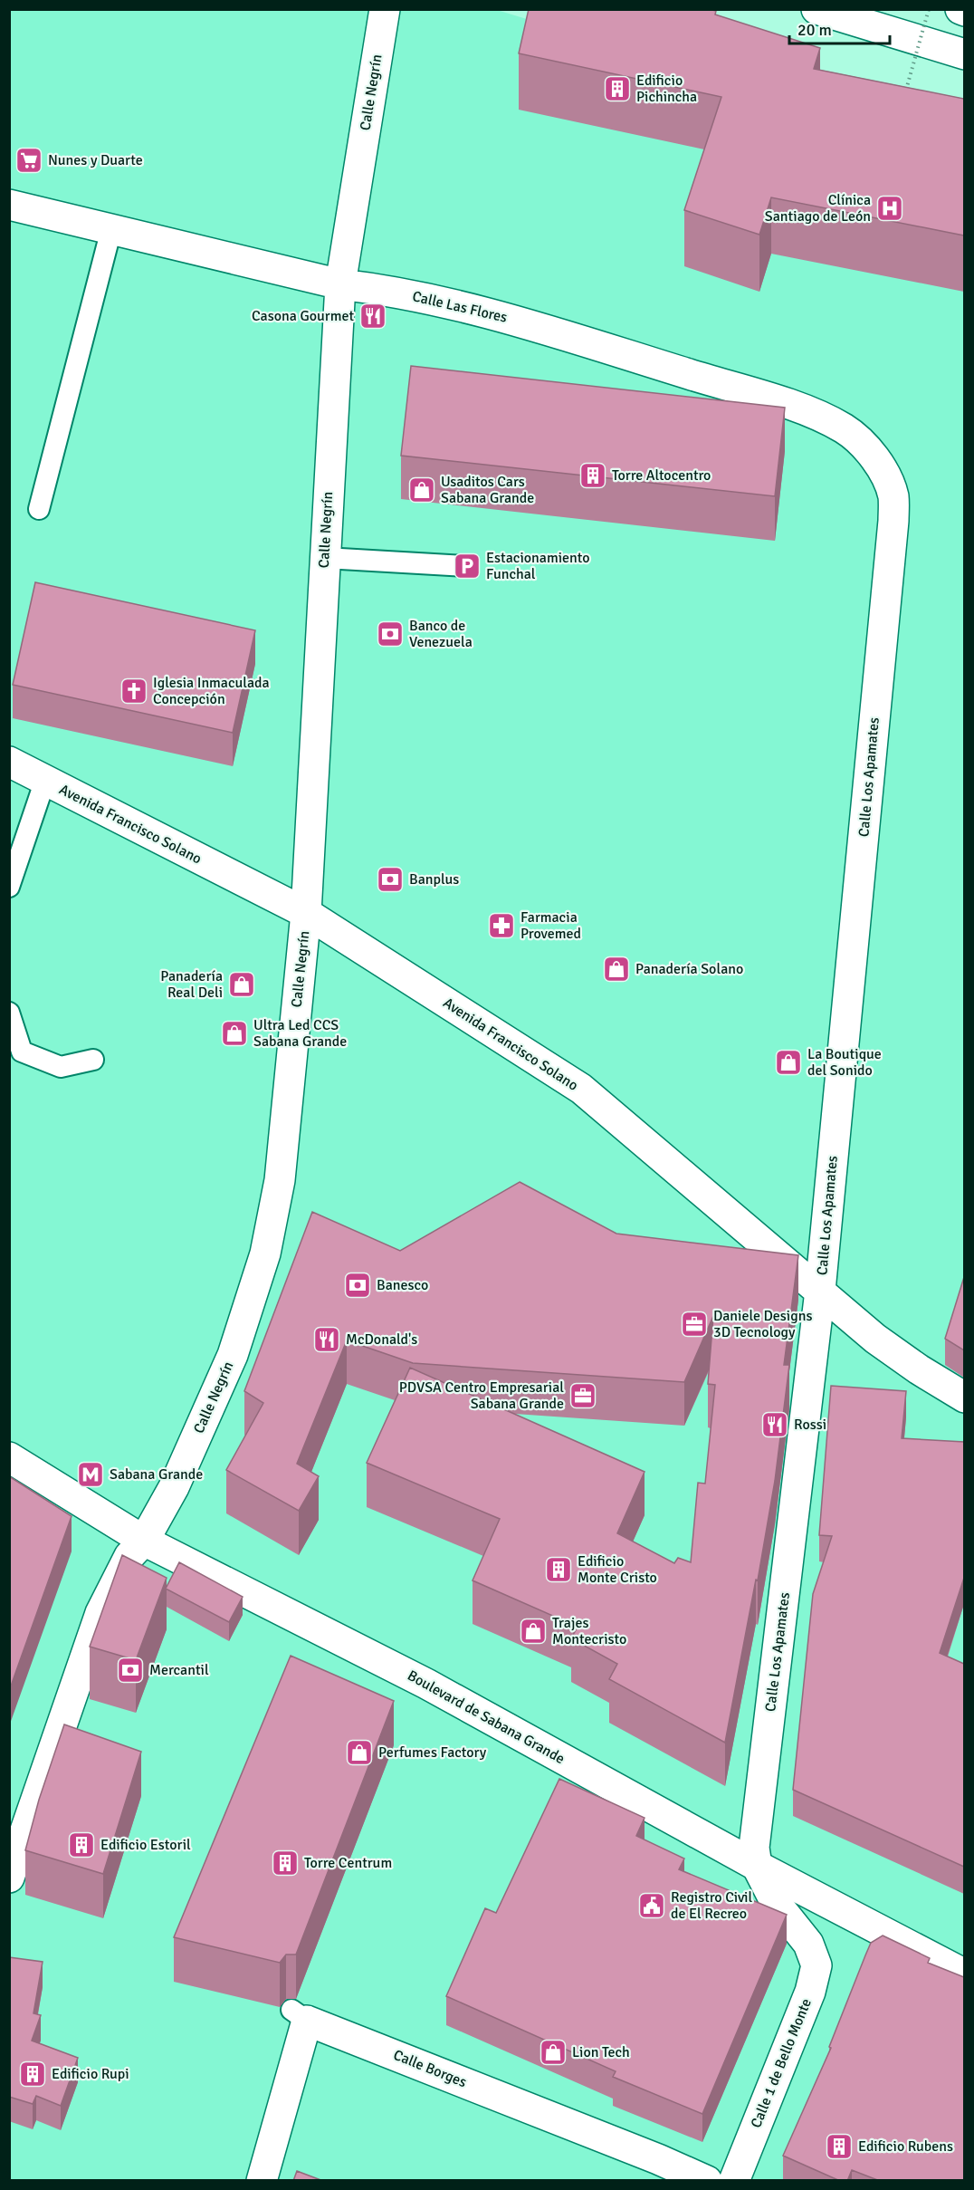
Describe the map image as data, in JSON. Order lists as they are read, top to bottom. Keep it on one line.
{"streets":{"street":["Calle Negrín","Calle Las Flores","Calle Los Apamates","Avenida Francisco Solano","Boulevard de Sabana Grande","Calle 1 de Bello Monte","Calle Borges"]},"crossings":[["Calle Negrín","Calle Las Flores"],["Calle Negrín","Avenida Francisco Solano"],["Calle Negrín","Boulevard de Sabana Grande"],["Calle Las Flores","Calle Los Apamates"],["Calle Los Apamates","Avenida Francisco Solano"],["Calle Los Apamates","Boulevard de Sabana Grande"],["Calle Los Apamates","Calle 1 de Bello Monte"]],"places":{"building":["Edificio Pichincha","Torre Altocentro","Edificio Monte Cristo","Edificio Estoril","Torre Centrum","Edificio Rupi","Edificio Rubens"],"supermarket":["Nunes y Duarte"],"hospital":["Clínica Santiago de León"],"restaurant":["Casona Gourmet","McDonald's","Rossi"],"shop":["Usaditos Cars Sabana Grande","Panadería Solano","Panadería Real Deli","Ultra Led CCS Sabana Grande","La Boutique del Sonido","Trajes Montecristo","Perfumes Factory","Lion Tech"],"parking":["Estacionamiento Funchal"],"bank":["Banco de Venezuela","Banplus","Banesco","Mercantil"],"church":["Iglesia Inmaculada Concepción"],"pharmacy":["Farmacia Provemed"],"office":["Daniele Designs 3D Tecnology","PDVSA Centro Empresarial Sabana Grande"],"metro station":["Sabana Grande"],"public building":["Registro Civil de El Recreo"]},"scale_bar":"20 m"}
